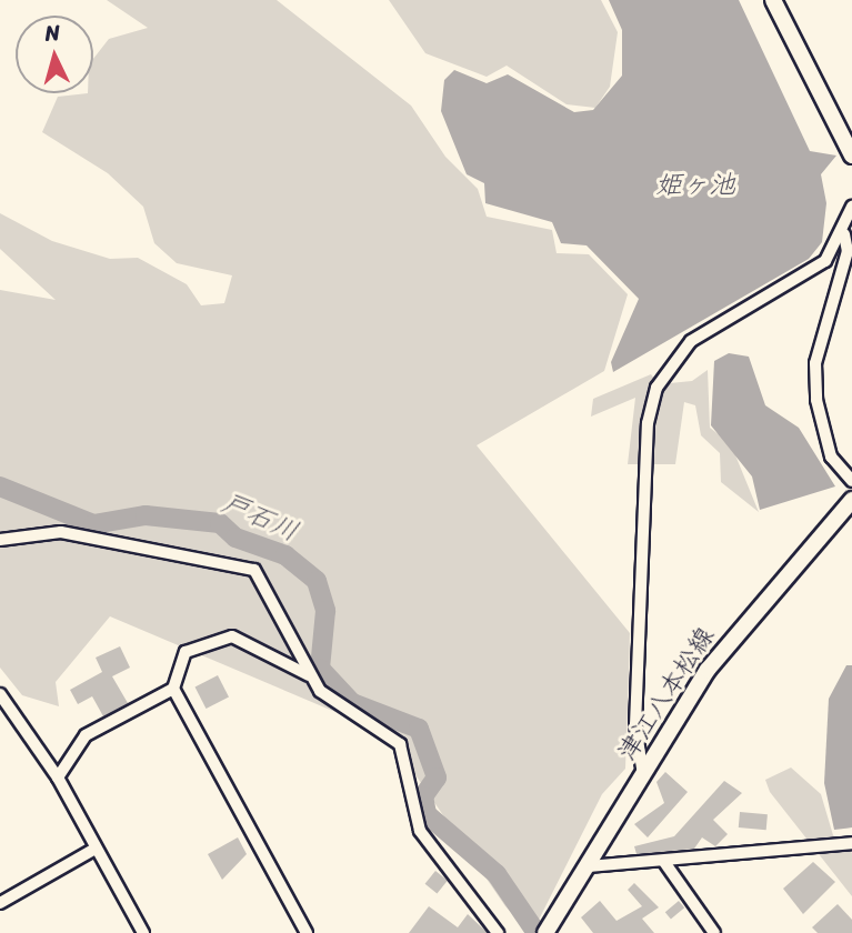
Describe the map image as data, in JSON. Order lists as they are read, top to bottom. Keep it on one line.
{"streets":{"main road":["津江八本松線"]},"water":["姫ヶ池","戸石川"],"north":"top"}
